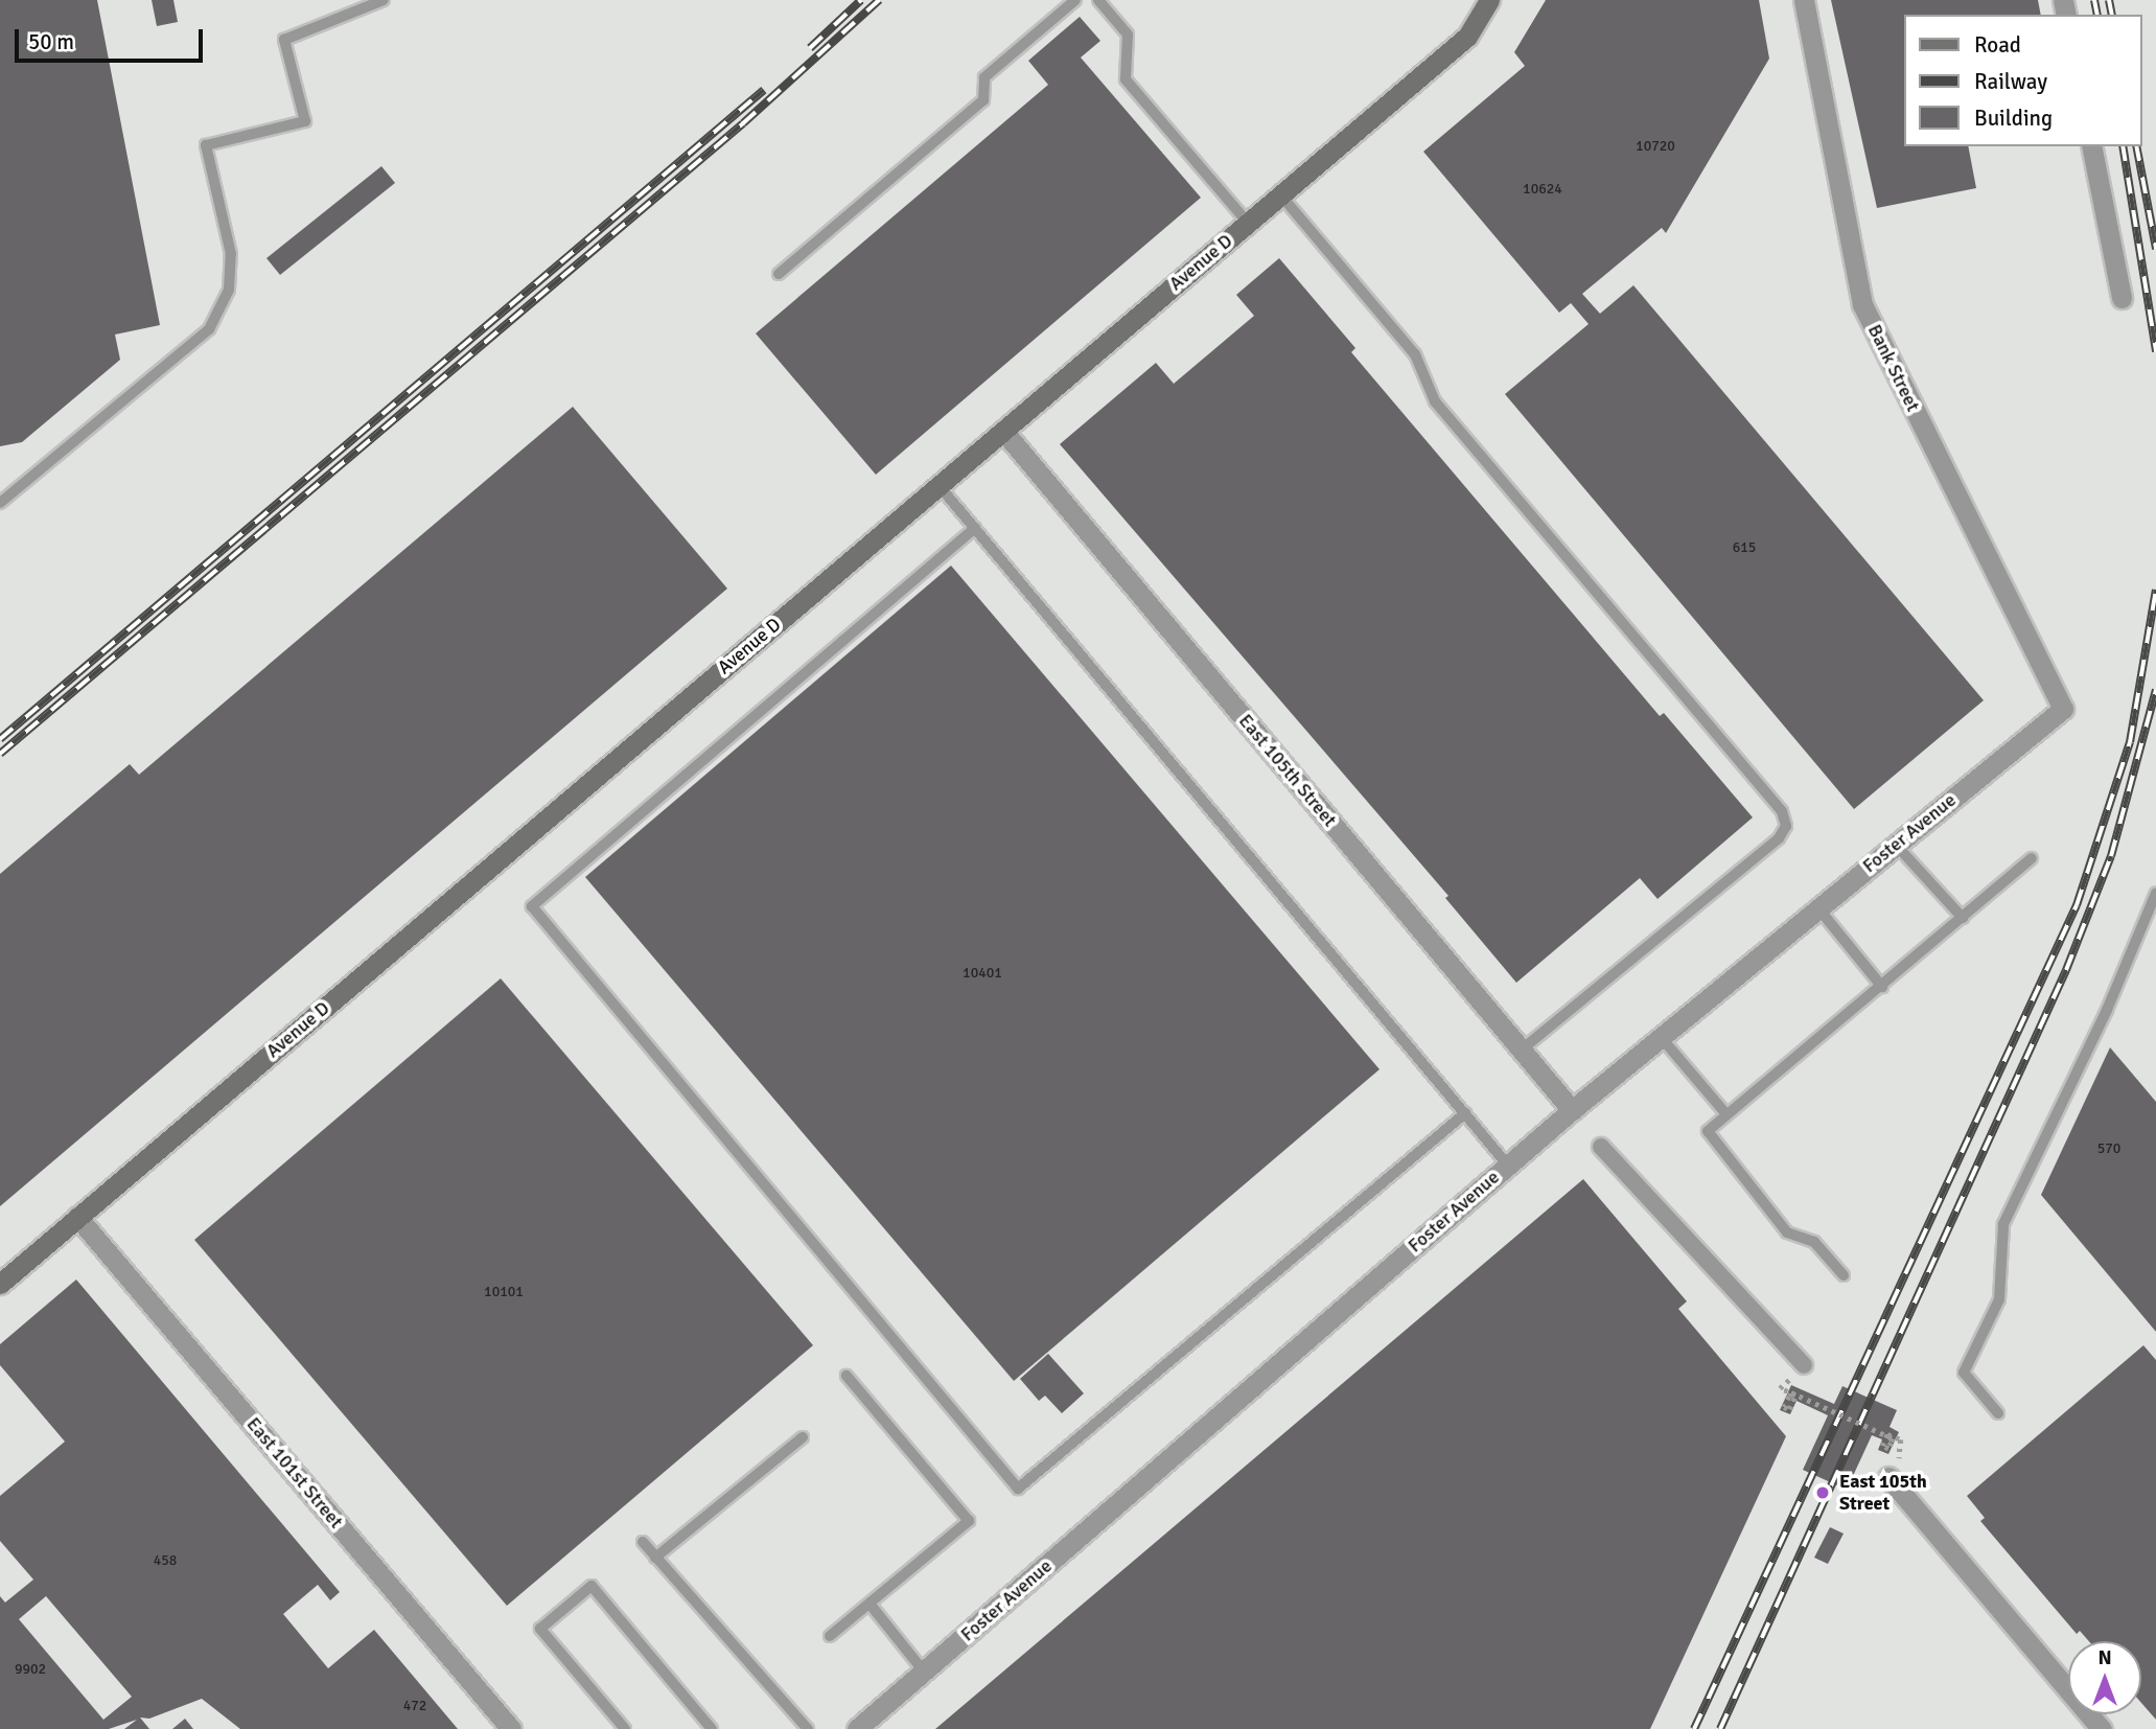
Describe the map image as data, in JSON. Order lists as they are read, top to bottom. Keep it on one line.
{"streets":{"main road":["Avenue D"],"street":["Bank Street","East 105th Street","Foster Avenue","East 101st Street"]},"crossings":[["Avenue D","East 105th Street"],["Avenue D","East 101st Street"],["Bank Street","Foster Avenue"],["East 105th Street","Foster Avenue"]],"places":["East 105th Street"],"house_numbers":["10720","10624","615","10401","570","10101","458","9902","472"],"legend":["Road","Railway","Building"],"scale_bar":"50 m","north":"top"}
